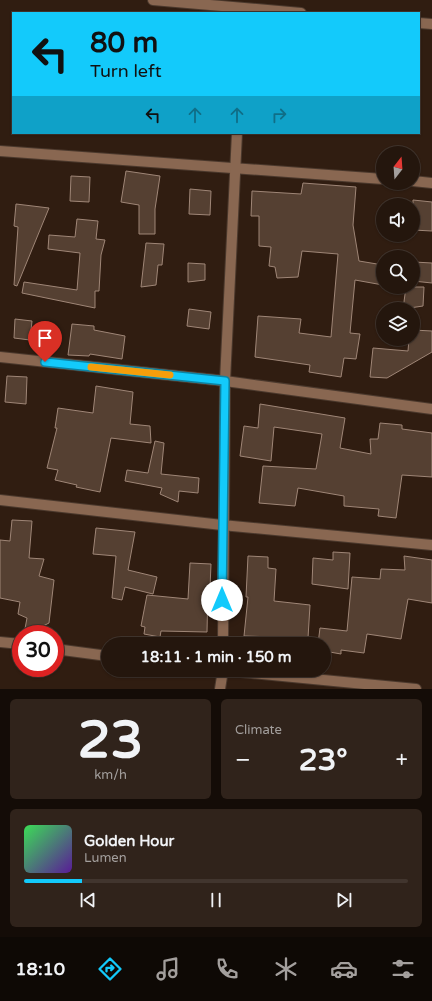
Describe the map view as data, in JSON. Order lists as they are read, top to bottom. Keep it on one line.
{"north":"top","page":{"turn":["80 m","Turn left"],"limit":"30","trip":"18:11 · 1 min · 150 m","tile":[["23","km/h"],"Climate"],"heat":["−","23°","+"],"song":["Golden Hour","Lumen"],"tabs":"18:10"}}
